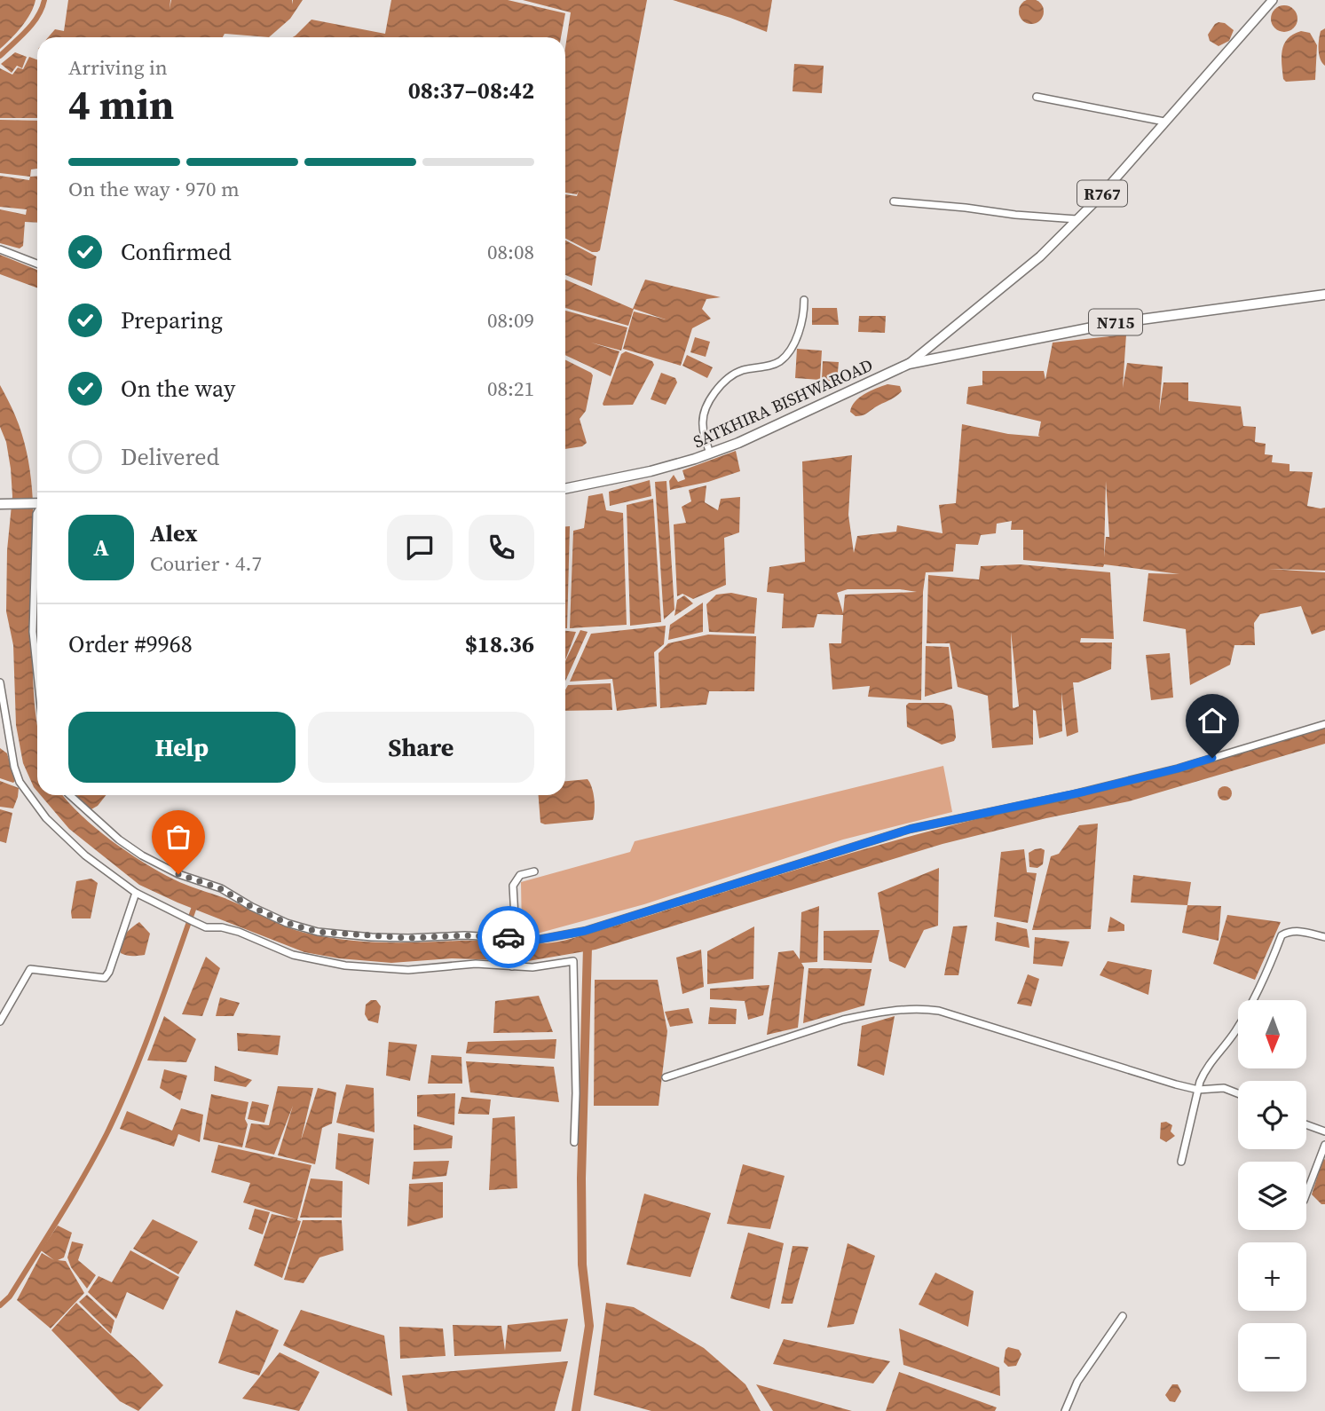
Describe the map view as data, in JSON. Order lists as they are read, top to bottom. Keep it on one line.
{"streets":{"highway":["N715","SATKHIRA BISHWAROAD"],"main road":["R767"]},"crossings":[["R767","N715"],["R767","SATKHIRA BISHWAROAD"],["N715","SATKHIRA BISHWAROAD"]],"north":"bottom","page":{"heading":["4 min","Arriving in","08:37–08:42"],"panel":["Alex","Courier · 4.7","Order #9968","$18.36"],"bar":"On the way · 970 m","list":[["Confirmed","08:08"],["Preparing","08:09"],["On the way","08:21"],"Delivered"],"round":"A","buttons":["Help","Share"],"map_buttons":["+","−"]}}
